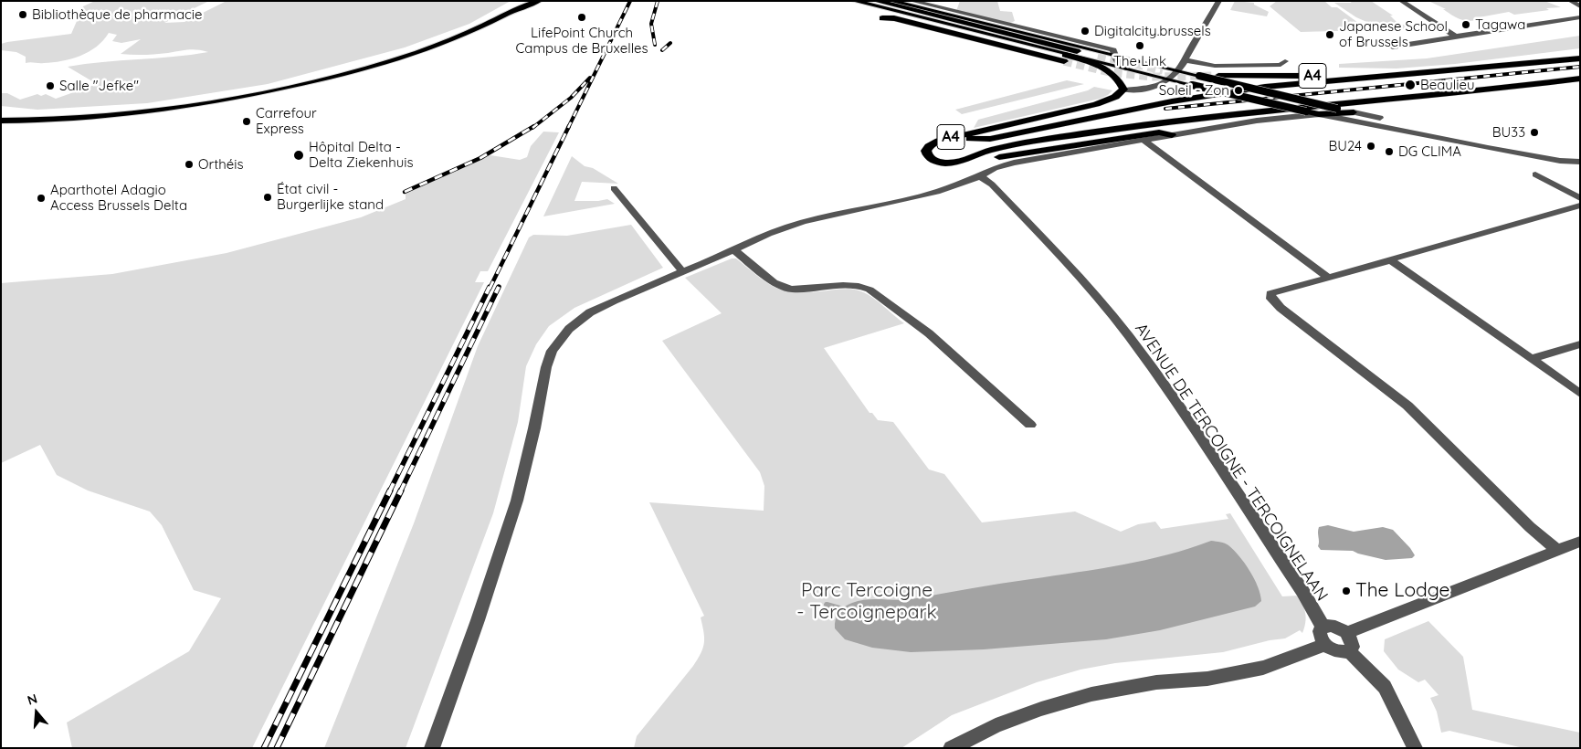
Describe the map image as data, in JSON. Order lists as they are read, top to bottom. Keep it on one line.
{"streets":{"highway":["A4"],"street":["AVENUE DE TERCOIGNE - TERCOIGNELAAN"]},"parks":["Parc Tercoigne - Tercoignepark"],"places":["Bibliothèque de pharmacie","LifePoint Church Campus de Bruxelles","Tagawa","Digitalcity.brussels","Japanese School of Brussels","The Link","Beaulieu","Salle \"Jefke\"","Soleil - Zon","Carrefour Express","BU33","BU24","DG CLIMA","Hôpital Delta - Delta Ziekenhuis","Orthéis","État civil - Burgerlijke stand","Aparthotel Adagio Access Brussels Delta","The Lodge"],"north":"top"}
